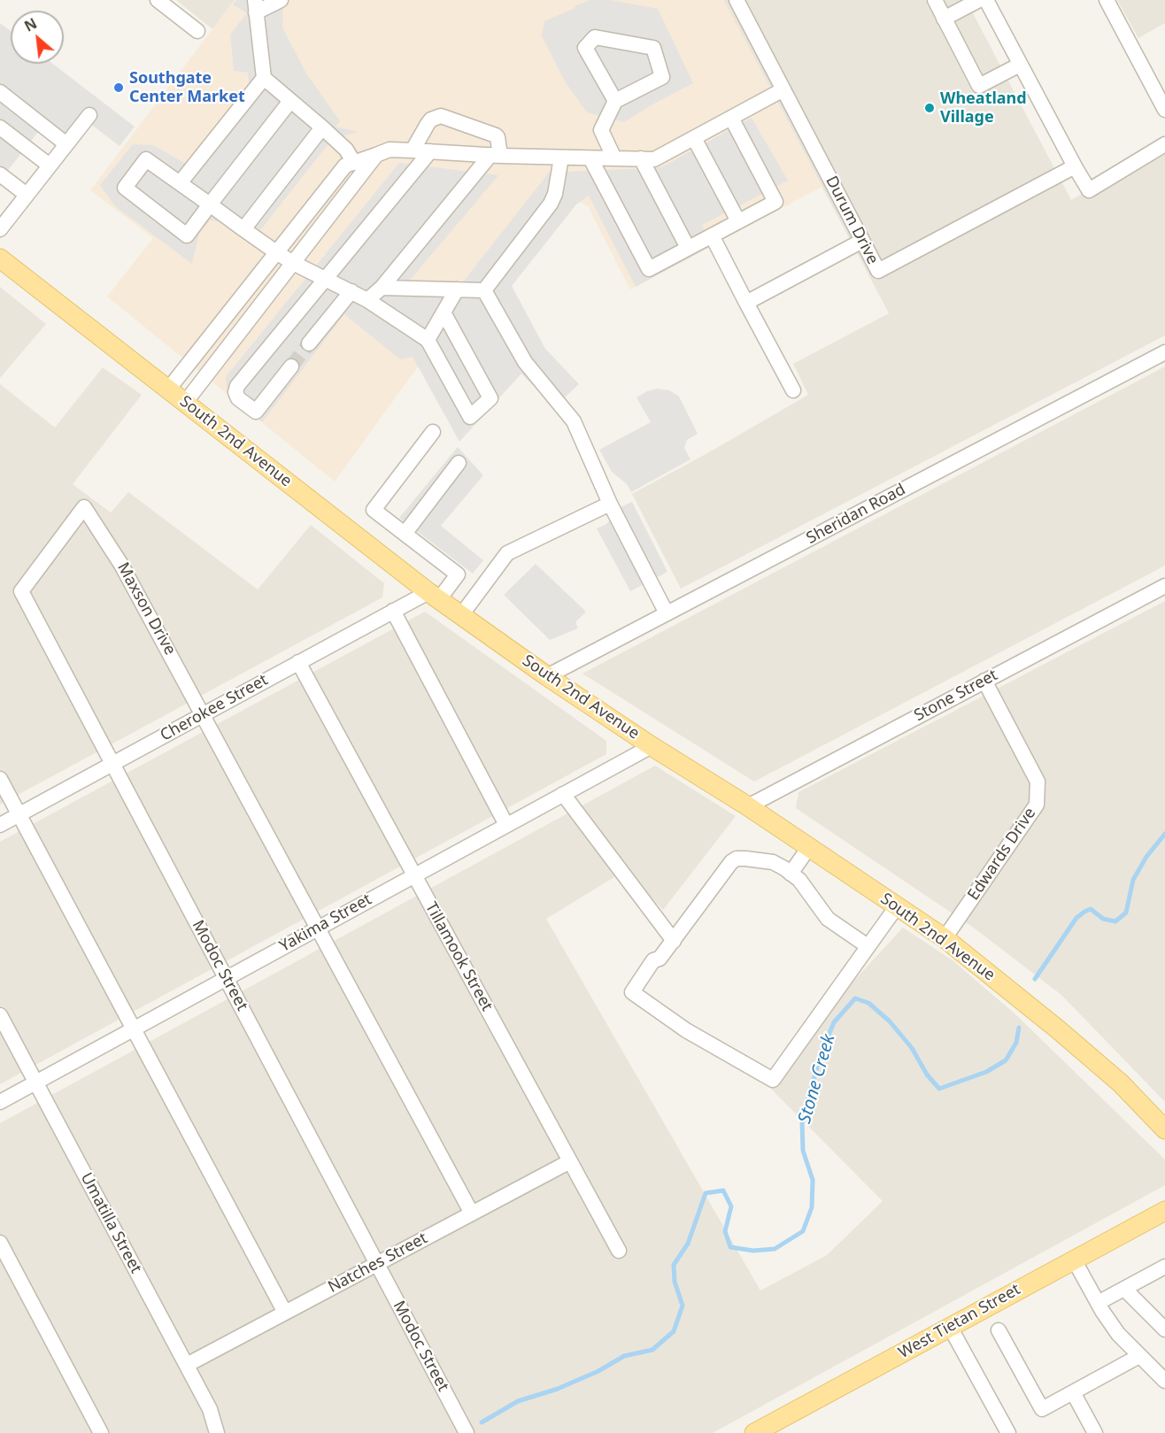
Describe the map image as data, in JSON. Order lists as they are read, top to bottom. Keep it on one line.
{"streets":{"main road":["South 2nd Avenue","West Tietan Street"],"street":["Durum Drive","Sheridan Road","Maxson Drive","Stone Street","Cherokee Street","Edwards Drive","Yakima Street","Tillamook Street","Modoc Street","Umatilla Street","Natches Street"]},"crossings":[["South 2nd Avenue","Sheridan Road"],["South 2nd Avenue","Stone Street"],["South 2nd Avenue","Cherokee Street"],["South 2nd Avenue","Edwards Drive"],["South 2nd Avenue","Yakima Street"],["Maxson Drive","Cherokee Street"],["Maxson Drive","Yakima Street"],["Maxson Drive","Modoc Street"],["Maxson Drive","Natches Street"],["Stone Street","Edwards Drive"],["Cherokee Street","Tillamook Street"],["Cherokee Street","Modoc Street"],["Yakima Street","Tillamook Street"],["Yakima Street","Modoc Street"],["Yakima Street","Umatilla Street"],["Tillamook Street","Natches Street"],["Modoc Street","Natches Street"],["Umatilla Street","Natches Street"]],"water":["Stone Creek"],"places":["Southgate Center Market","Wheatland Village"],"north":"top left"}
